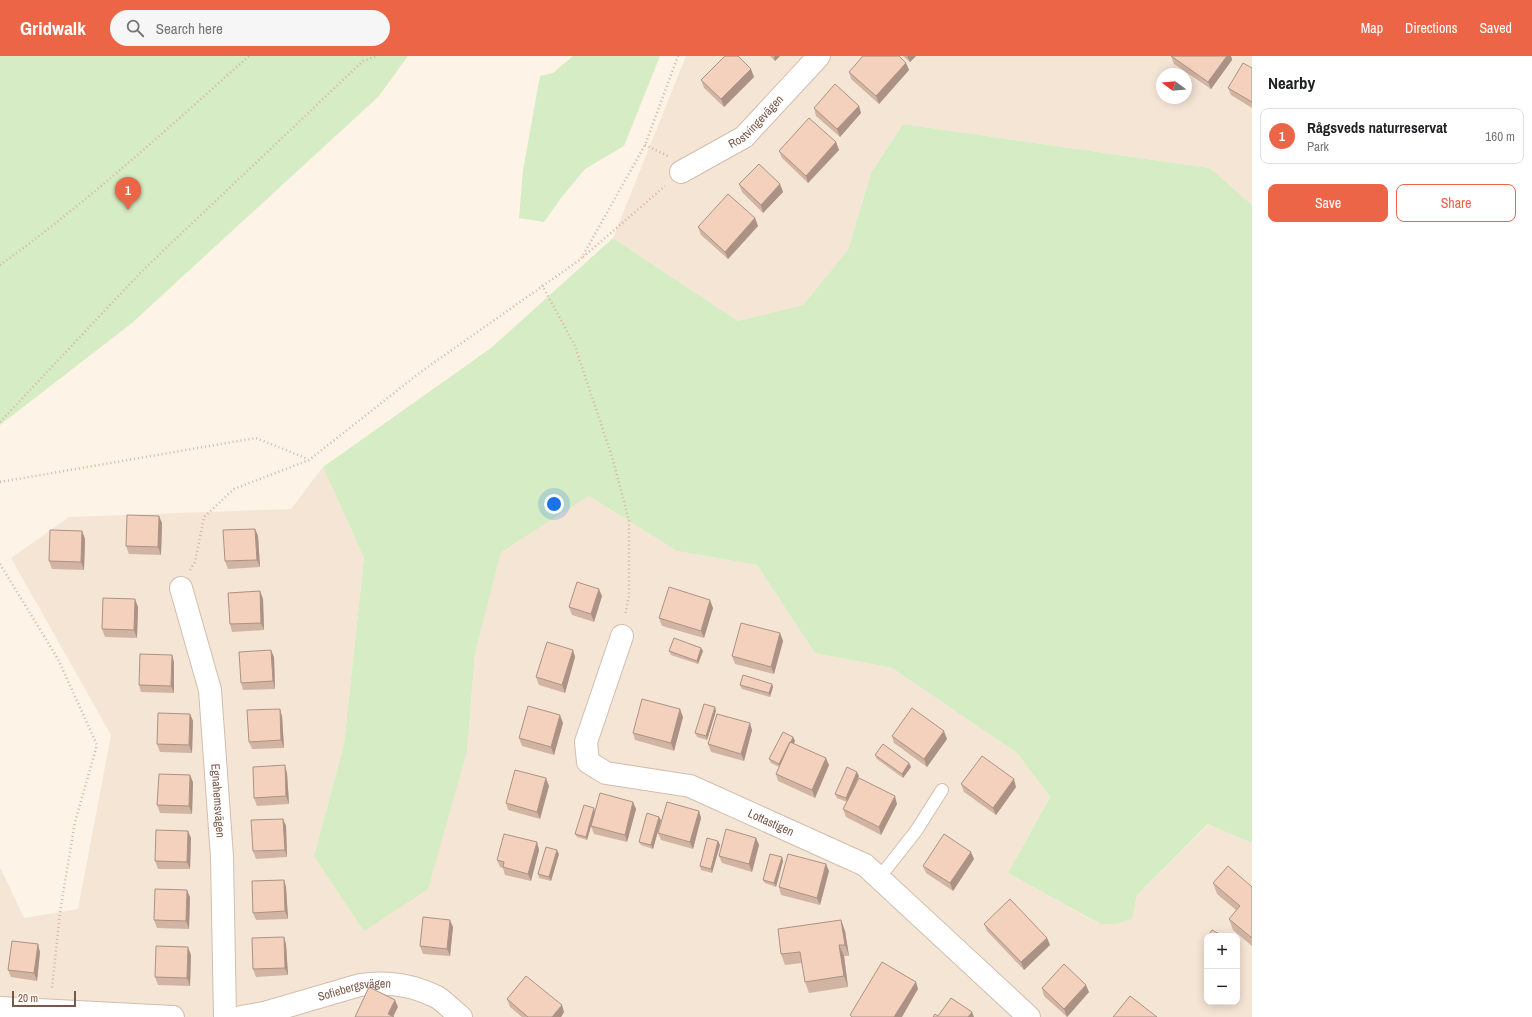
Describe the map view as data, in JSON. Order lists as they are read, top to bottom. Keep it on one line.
{"streets":{"street":["Rostvingevägen","Egnahemsvägen","Lottastigen","Sofiebergsvägen"]},"scale_bar":"20 m","north":"left","page":{"header":"Gridwalk","search":"Search here","nav":["Map","Directions","Saved"],"heading":"Nearby","list":[{"mark":"1","name":"Rågsveds naturreservat","note":"Park","value":"160 m"}],"buttons":["Save","Share"],"pins":"1","map_buttons":["+","−"],"scale":"20 m"}}
